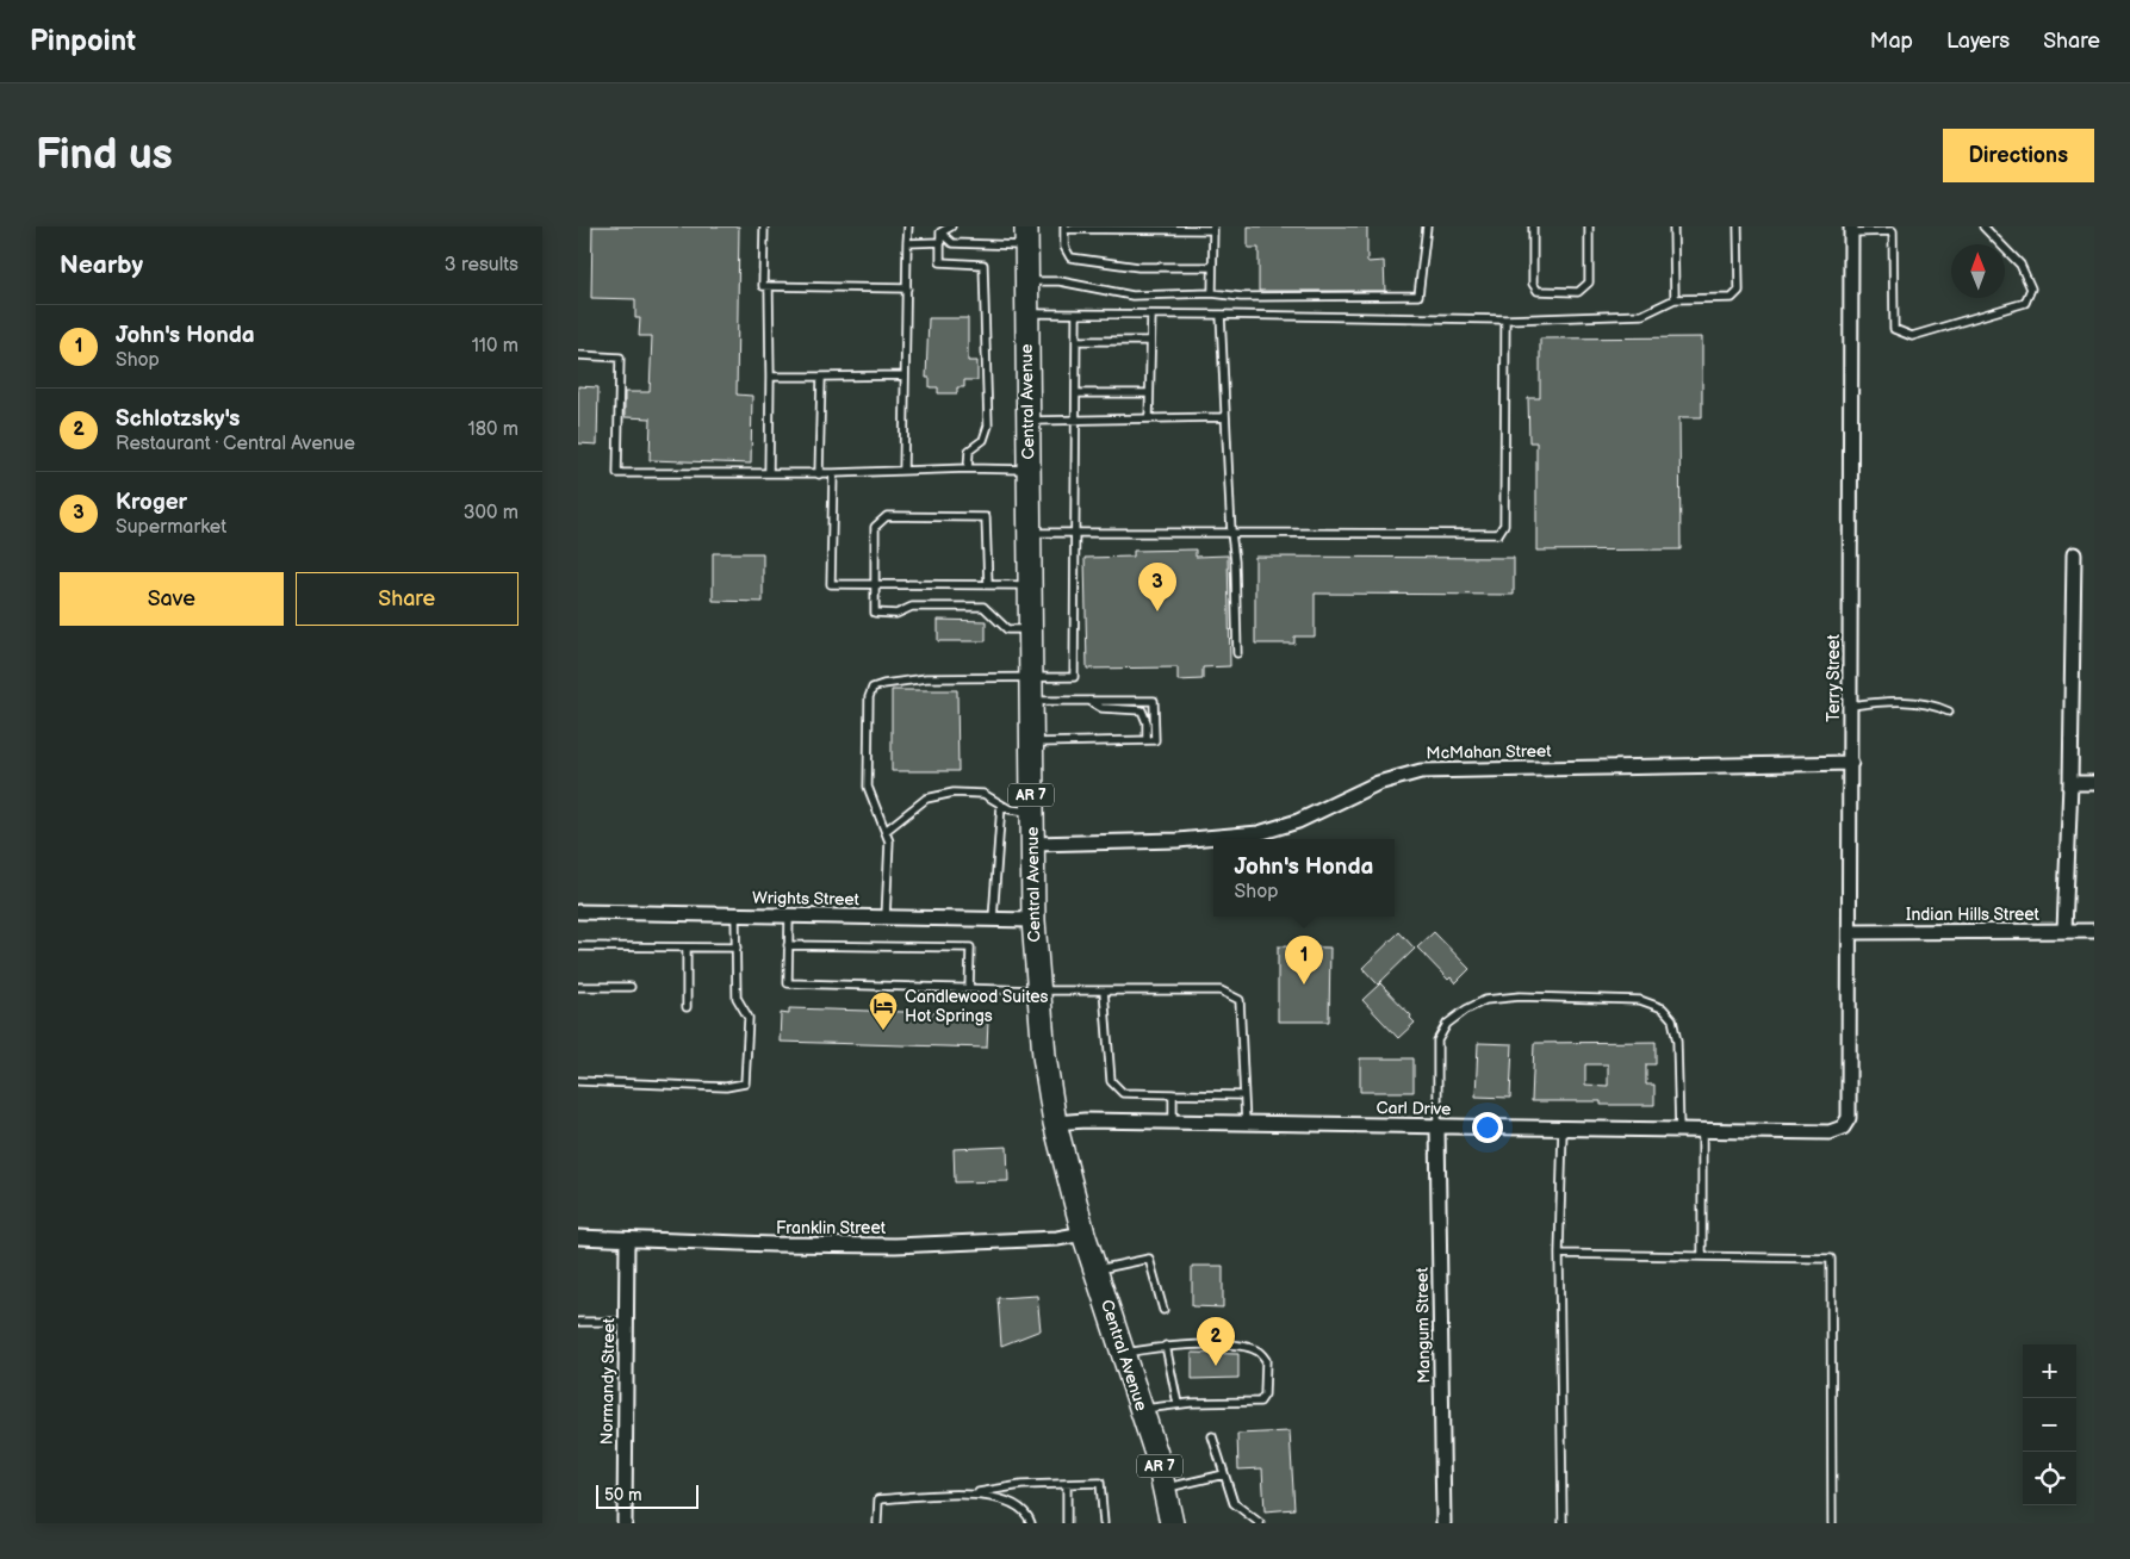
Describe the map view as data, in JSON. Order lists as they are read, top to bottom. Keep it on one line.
{"streets":{"main road":["Central Avenue","AR 7"],"street":["Terry Street","McMahan Street","Wrights Street","Indian Hills Street","Carl Drive","Franklin Street","Mangum Street","Normandy Street"]},"crossings":[["Central Avenue","McMahan Street"],["Central Avenue","Wrights Street"],["Central Avenue","Carl Drive"],["Central Avenue","Franklin Street"],["Terry Street","McMahan Street"],["Terry Street","Indian Hills Street"],["Terry Street","Carl Drive"],["Carl Drive","Mangum Street"],["Franklin Street","Normandy Street"]],"places":{"hotel":["Candlewood Suites Hot Springs"]},"scale_bar":"50 m","north":"top","page":{"header":"Pinpoint","nav":["Map","Layers","Share"],"buttons":["Directions",["Save","Share"]],"title":"Find us","heading":["Nearby","3 results"],"list":[{"mark":"1","name":"John's Honda","note":"Shop","value":"110 m"},{"mark":"2","name":"Schlotzsky's","note":"Restaurant · Central Avenue","value":"180 m"},{"mark":"3","name":"Kroger","note":"Supermarket","value":"300 m"}],"pins":["3","1","2"],"popup":["John's Honda","Shop"],"map_buttons":["+","−"],"scale":"50 m"}}
